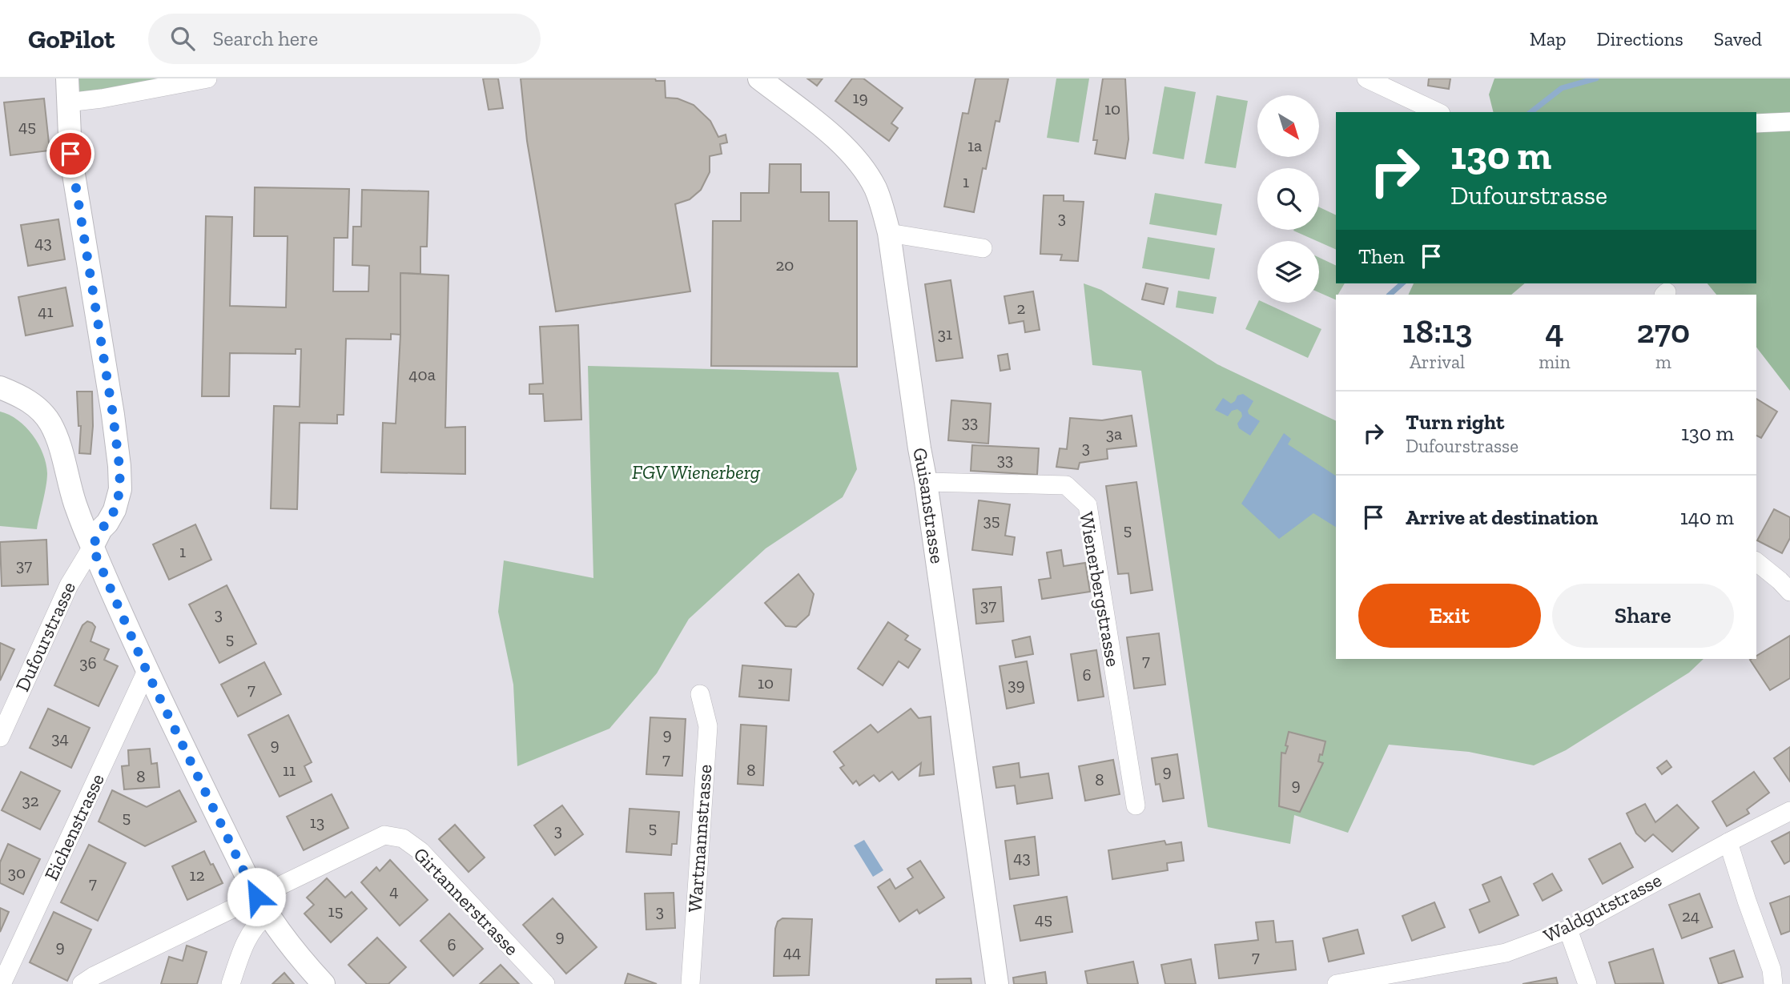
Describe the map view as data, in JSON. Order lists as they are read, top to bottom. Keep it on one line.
{"streets":{"street":["Guisanstrasse","Wienerbergstrasse","Dufourstrasse","Eichenstrasse","Wartmannstrasse","Girtannerstrasse","Waldgutstrasse"]},"crossings":[["Guisanstrasse","Wienerbergstrasse"]],"parks":["FGV Wienerberg"],"house_numbers":["19","10","45","1a","1","3","43","20","2","41","31","40a","33","3a","3","33","35","5","1","37","37","3","5","7","36","6","10","39","7","9","34","9","7","11","8","9","8","8","9","32","5","13","5","3","43","30","12","7","4","15","3","24","45","9","6","9","44","7"],"north":"bottom right","page":{"header":"GoPilot","search":"Search here","nav":["Map","Directions","Saved"],"turn":["130 m","Dufourstrasse"],"then":"Then","eta":["18:13","Arrival","4","min","270","m"],"list":[{"name":"Turn right","note":"Dufourstrasse","value":"130 m"},{"name":"Arrive at destination","value":"140 m"}],"buttons":["Exit","Share"]}}
